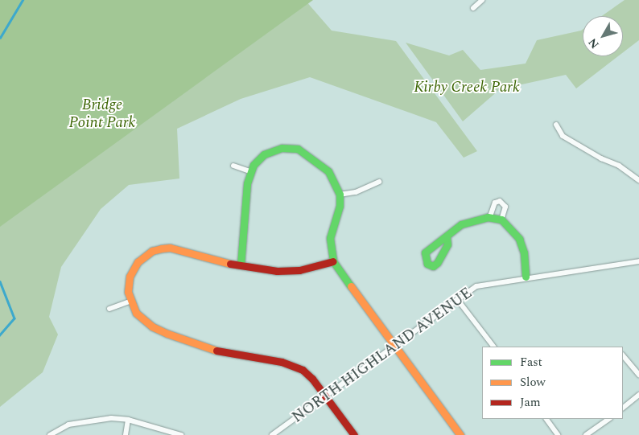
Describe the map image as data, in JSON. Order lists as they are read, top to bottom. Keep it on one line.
{"streets":{"street":["NORTH HIGHLAND AVENUE"]},"parks":["Kirby Creek Park","Bridge Point Park"],"legend":["Fast","Slow","Jam"],"north":"bottom left"}
